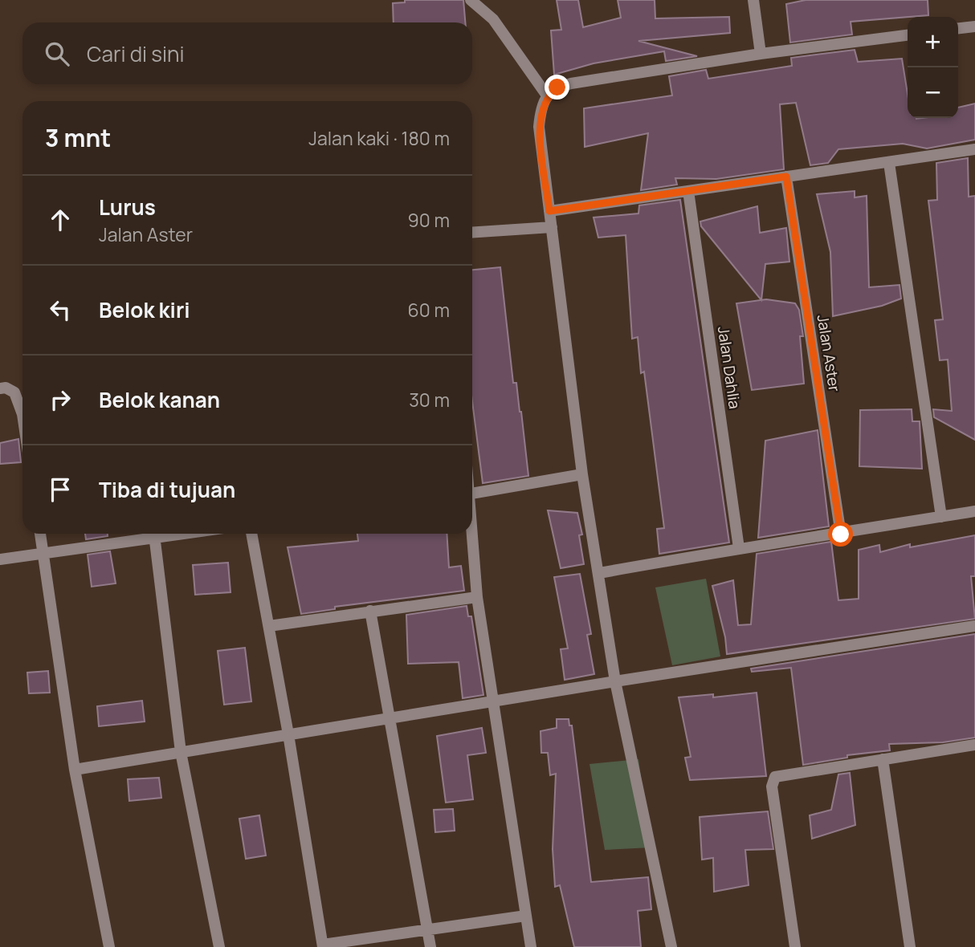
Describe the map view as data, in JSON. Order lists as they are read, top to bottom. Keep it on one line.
{"streets":{"street":["Jalan Aster","Jalan Dahlia"]},"page":{"map_buttons":["+","−"],"search":"Cari di sini","heading":["3 mnt","Jalan kaki · 180 m"],"list":[["Lurus","Jalan Aster","90 m"],["Belok kiri","60 m"],["Belok kanan","30 m"],"Tiba di tujuan"]}}
